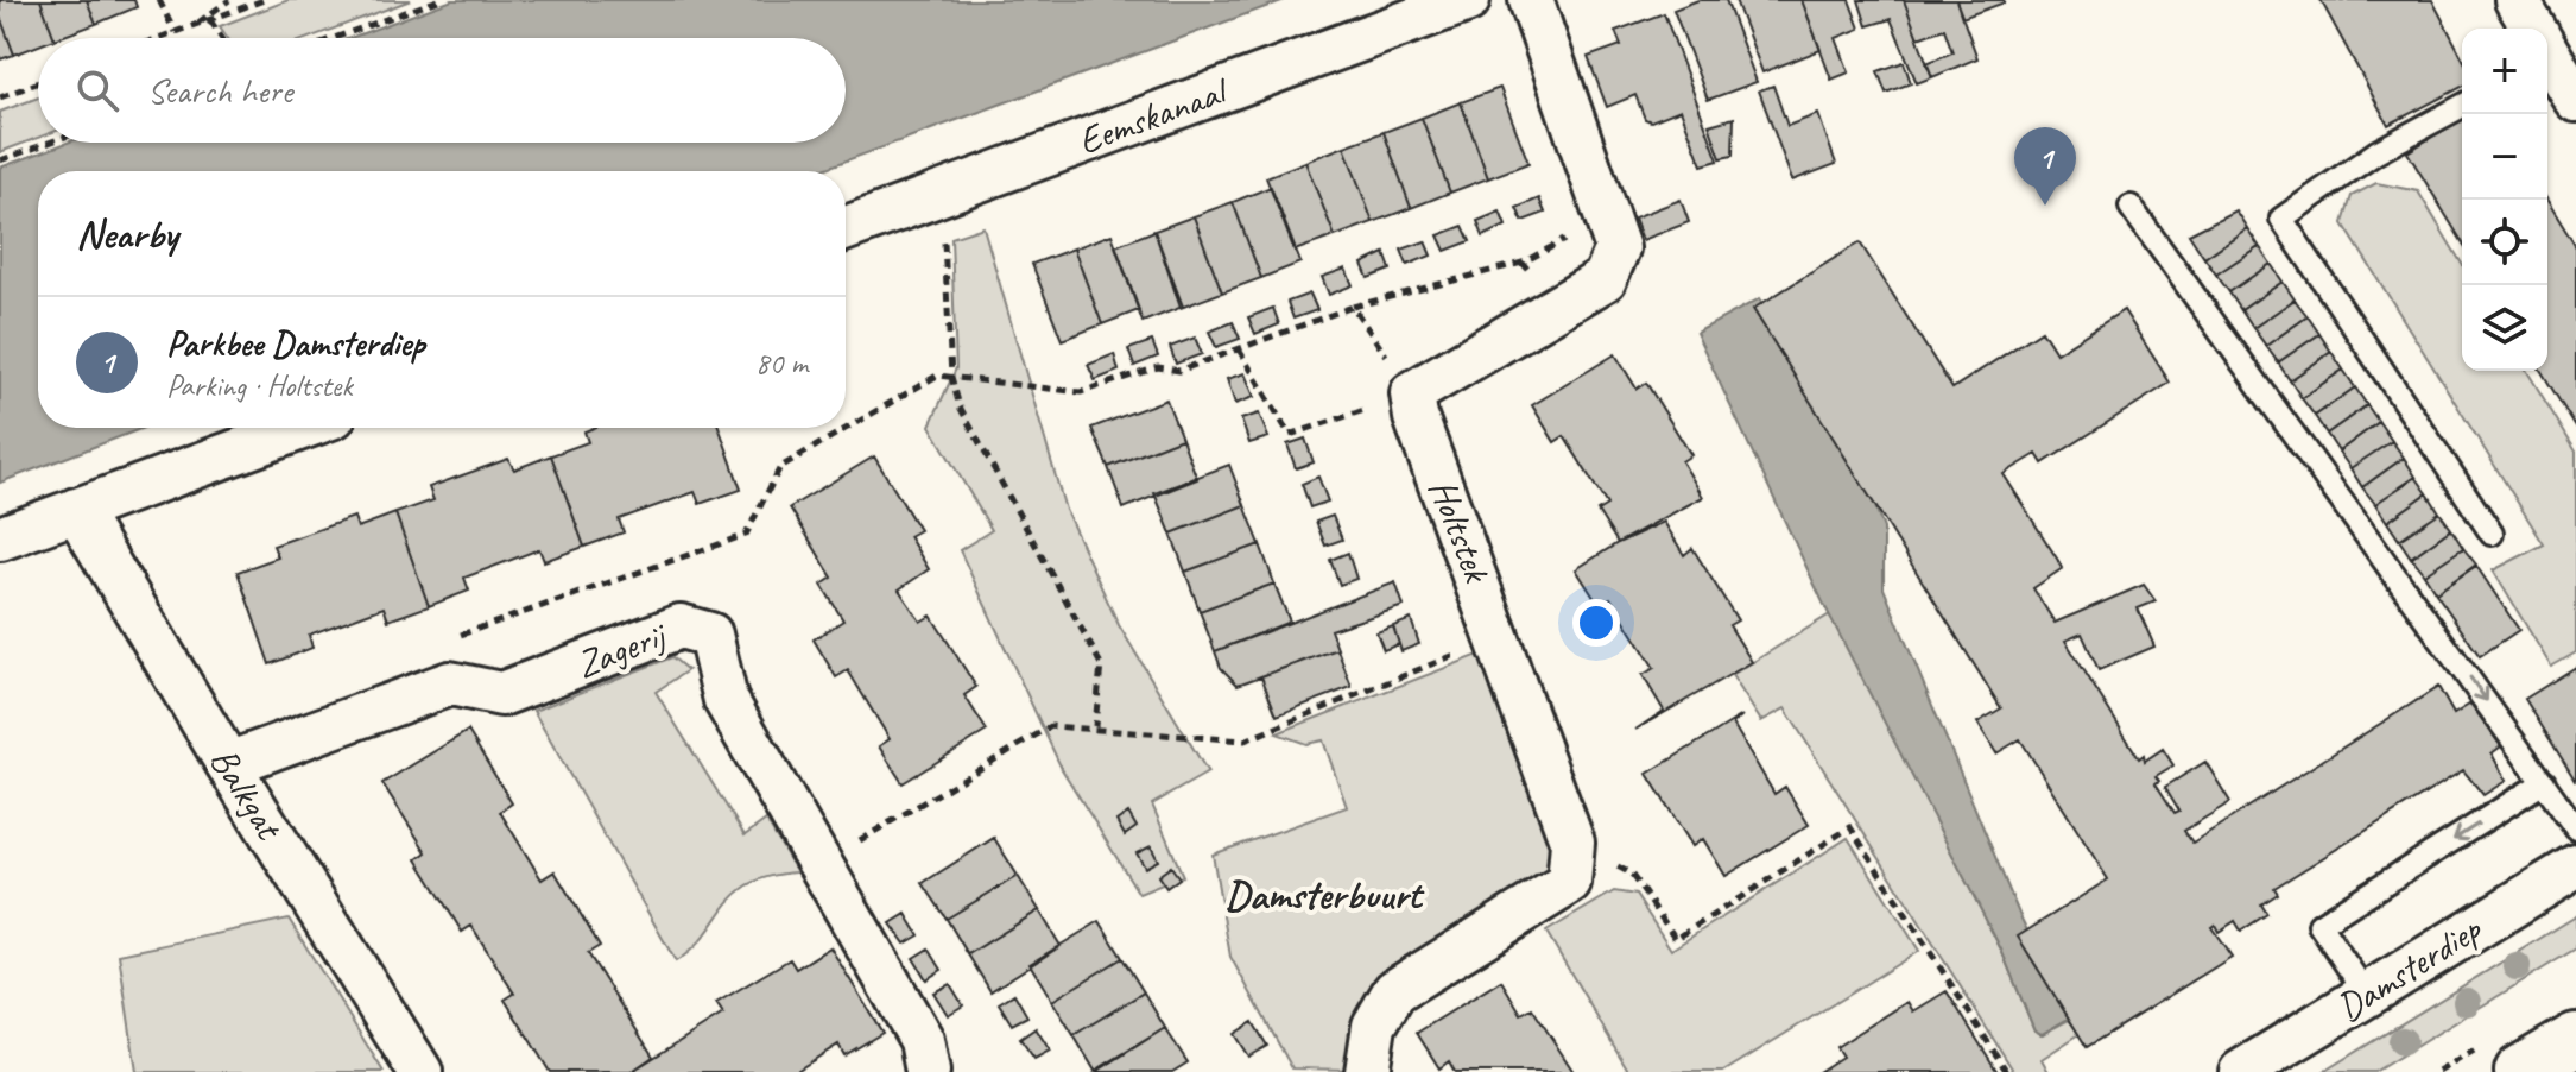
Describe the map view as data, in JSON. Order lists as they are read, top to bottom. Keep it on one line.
{"streets":{"street":["Eemskanaal","Holtstek","Zagerij","Balkgat","Damsterdiep"]},"crossings":[["Zagerij","Balkgat"]],"districts":["Damsterbuurt"],"page":{"map_buttons":["+","−"],"search":"Search here","pins":"1","heading":"Nearby","list":[{"mark":"1","name":"Parkbee Damsterdiep","note":"Parking · Holtstek","value":"80 m"}]}}
